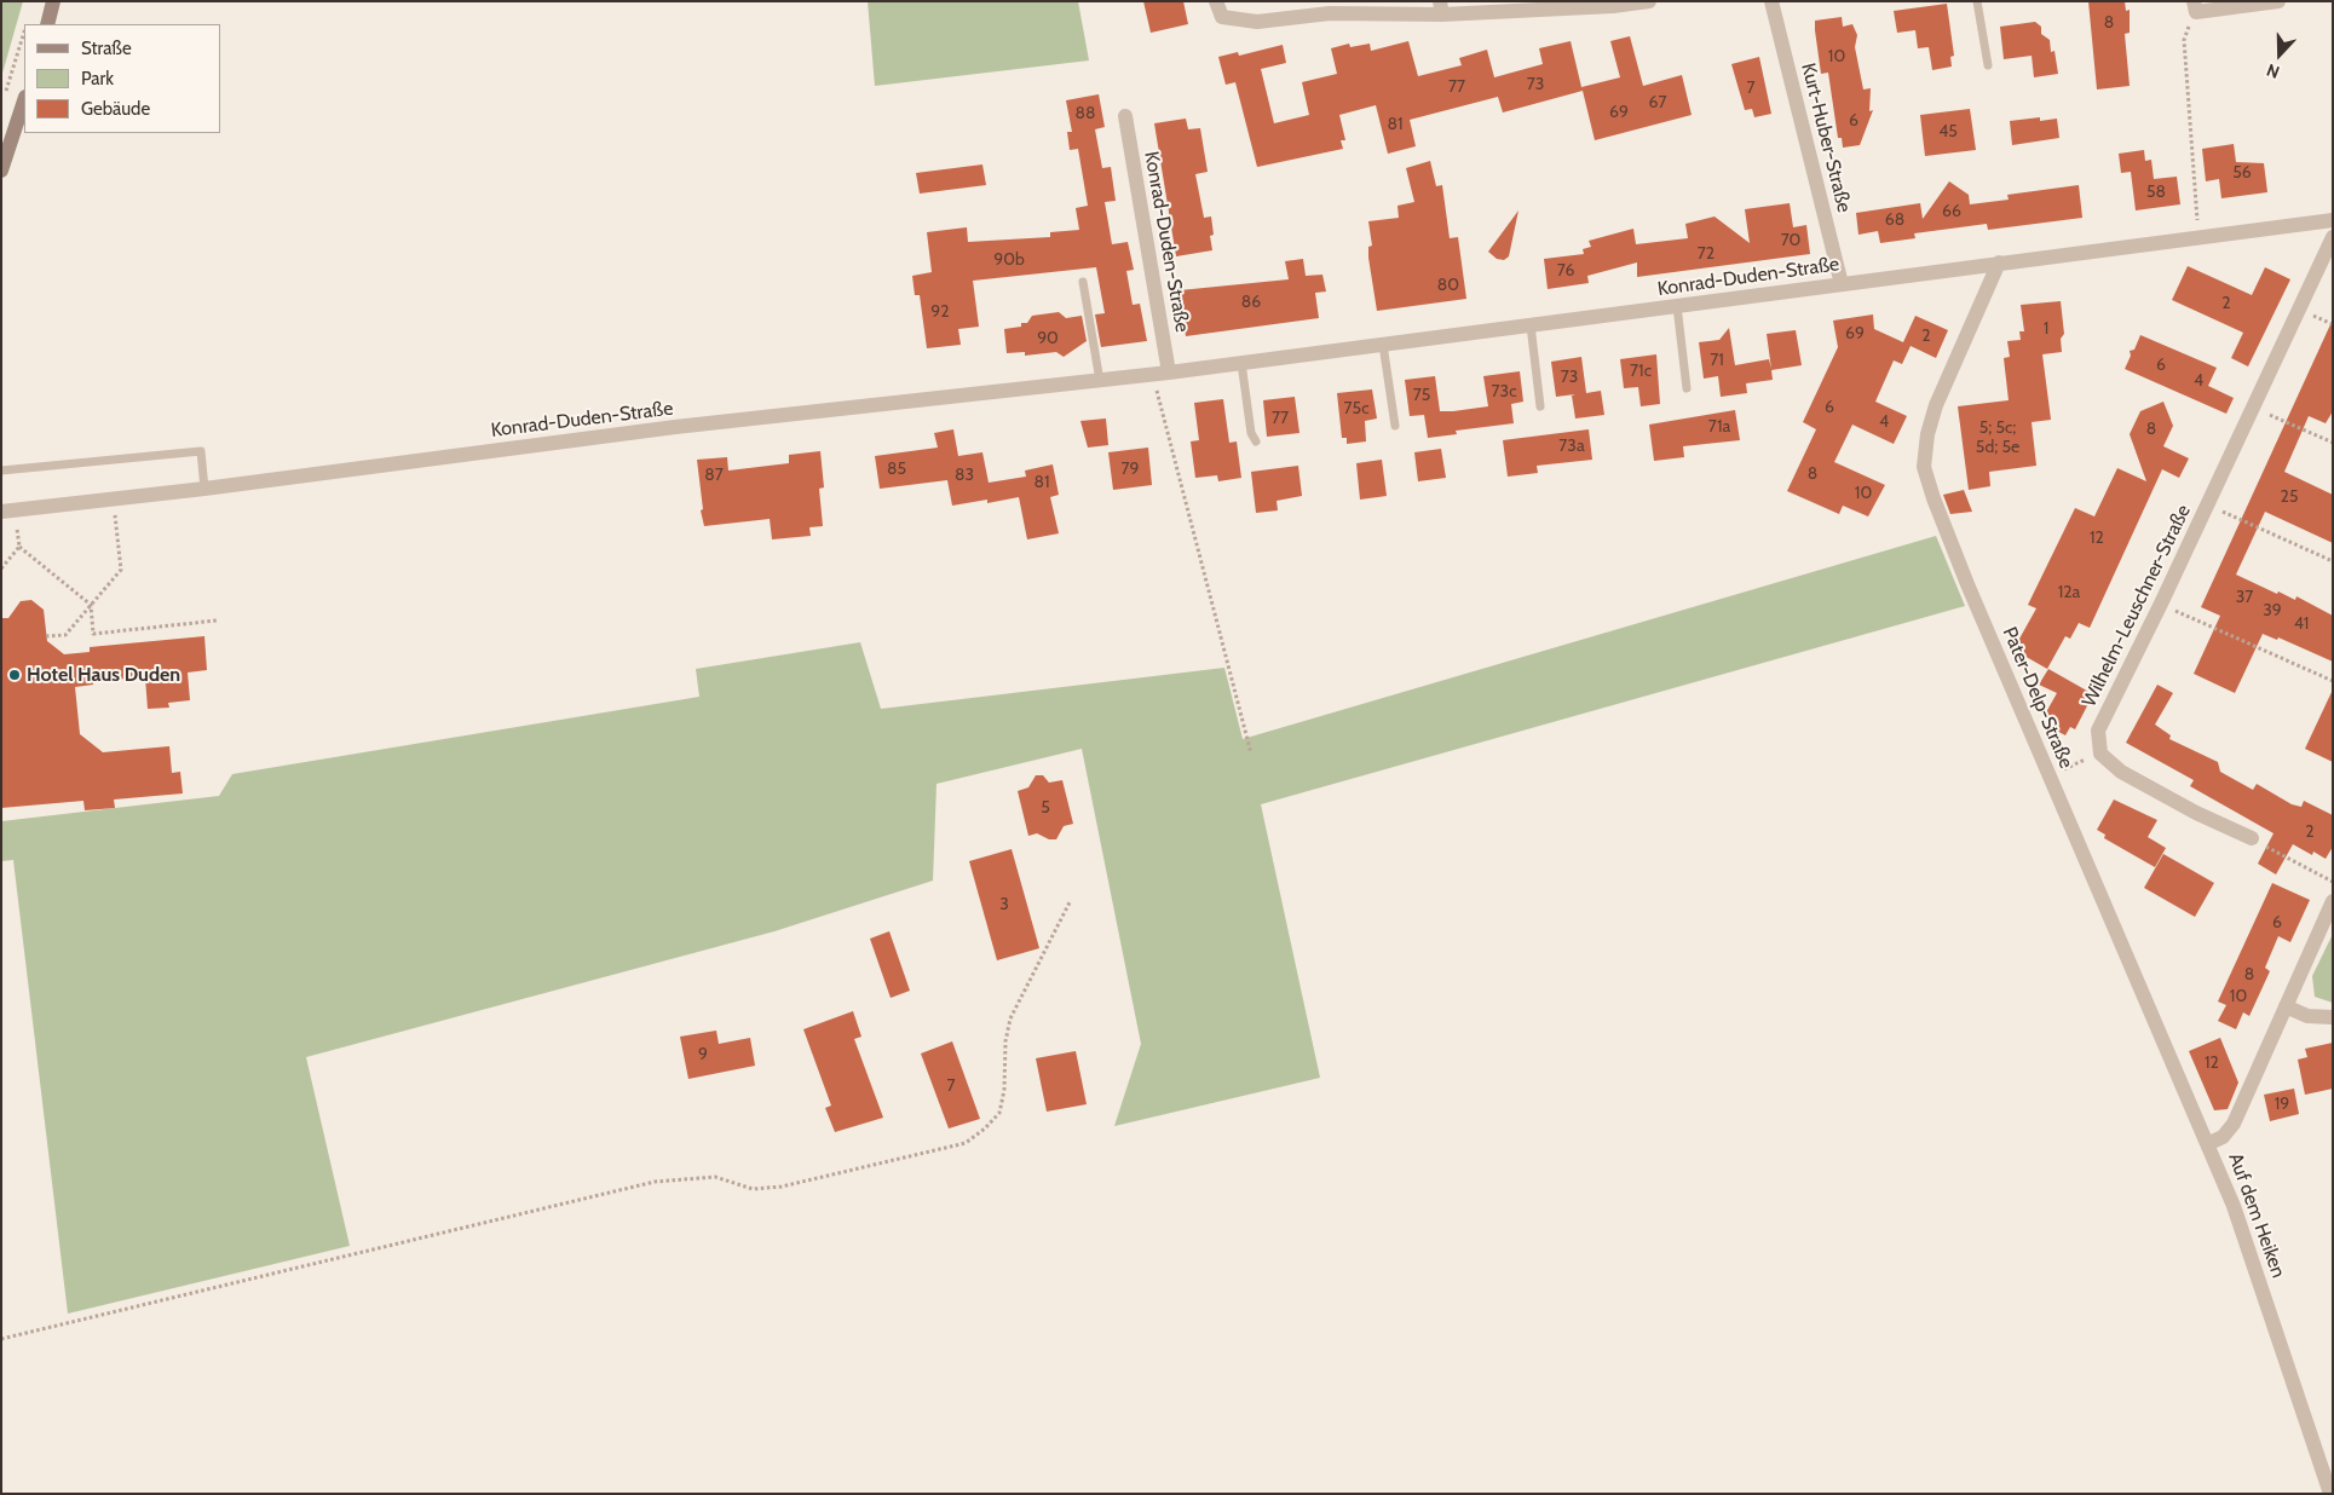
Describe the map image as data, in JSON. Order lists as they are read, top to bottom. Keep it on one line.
{"streets":{"street":["Kurt-Huber-Straße","Konrad-Duden-Straße","Wilhelm-Leuschner-Straße","Pater-Delp-Straße","Auf dem Heiken"]},"crossings":[["Kurt-Huber-Straße","Konrad-Duden-Straße"],["Konrad-Duden-Straße","Pater-Delp-Straße"],["Pater-Delp-Straße","Auf dem Heiken"]],"places":["Hotel Haus Duden"],"house_numbers":["8","10","73","77","7","67","69","88","6","81","45","56","58","66","68","70","72","90b","76","80","86","2","92","1","69","2","90","71","6","71c","73","4","73c","75","6","75c","77","4","71a","5; 5c; 5d; 5e","8","73a","85","79","8","87","83","81","10","25","12","12a","37","39","41","5","2","3","6","8","10","9","12","7","19"],"legend":["Straße","Park","Gebäude"],"north":"bottom"}
